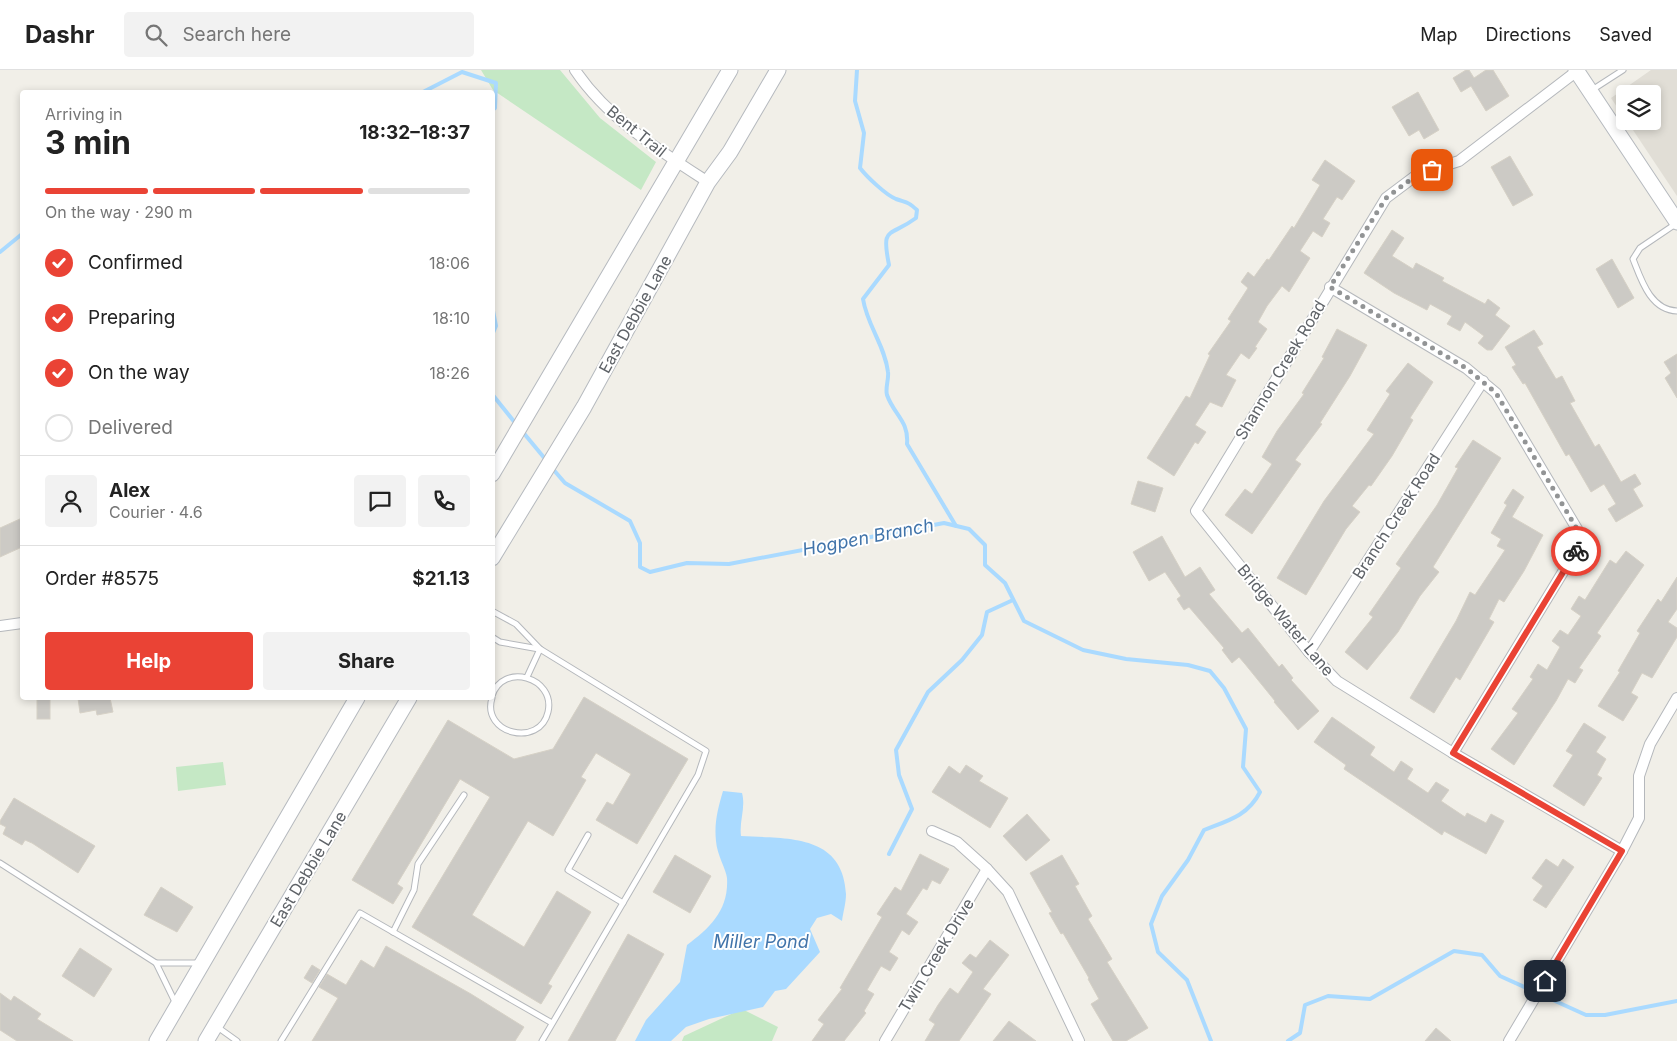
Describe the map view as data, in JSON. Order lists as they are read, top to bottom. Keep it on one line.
{"streets":{"main road":["East Debbie Lane"],"street":["Bent Trail","Shannon Creek Road","Branch Creek Road","Bridge Water Lane","Twin Creek Drive"]},"crossings":[["Bent Trail","East Debbie Lane"],["Shannon Creek Road","Bridge Water Lane"],["Branch Creek Road","Bridge Water Lane"]],"water":["Hogpen Branch","Miller Pond"],"page":{"header":"Dashr","search":"Search here","nav":["Map","Directions","Saved"],"heading":["3 min","Arriving in","18:32–18:37"],"panel":["Alex","Courier · 4.6","Order #8575","$21.13"],"bar":"On the way · 290 m","list":[["Confirmed","18:06"],["Preparing","18:10"],["On the way","18:26"],"Delivered"],"buttons":["Help","Share"]}}
